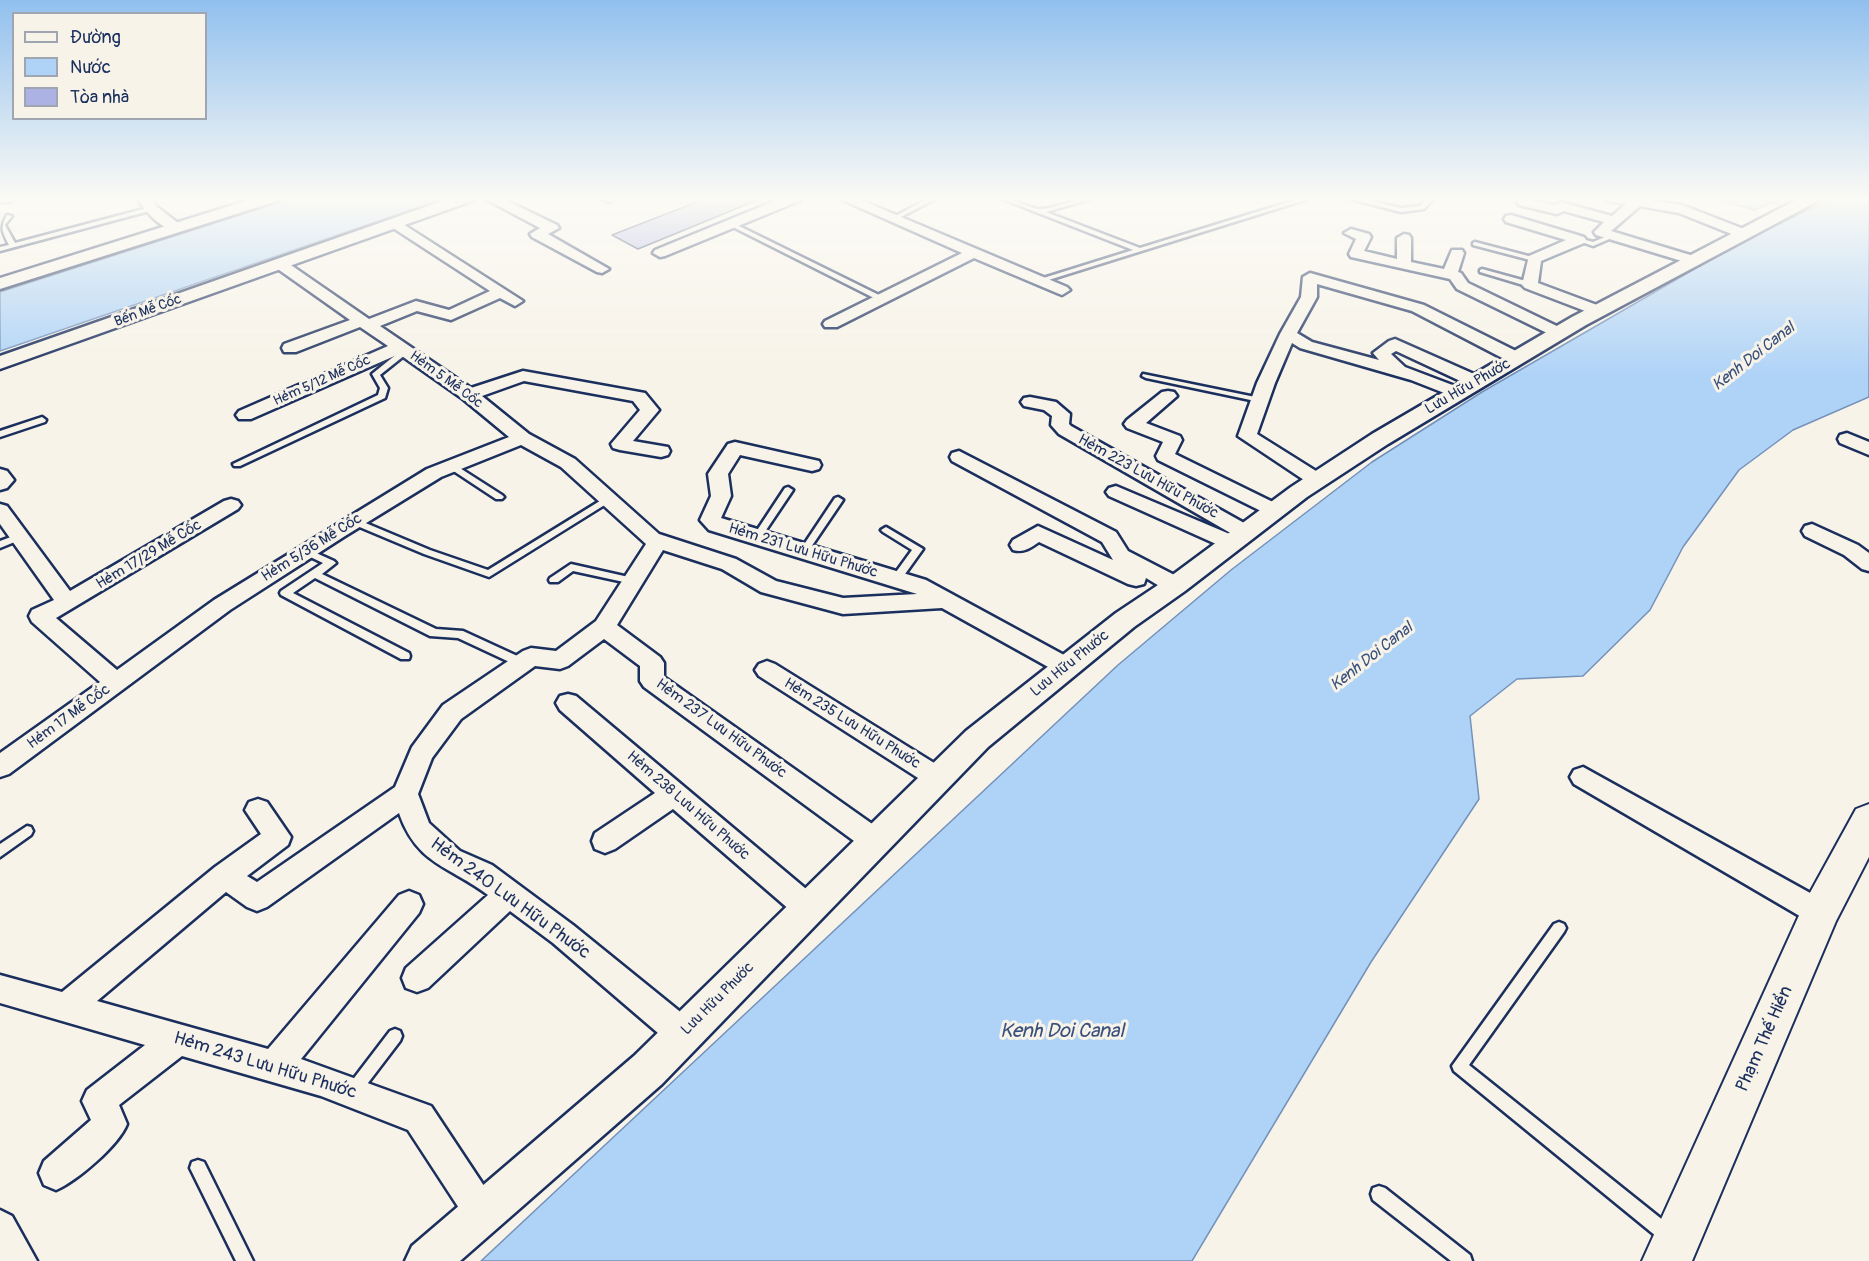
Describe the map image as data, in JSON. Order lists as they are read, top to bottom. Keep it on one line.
{"streets":{"main road":["Phạm Thế Hiển"],"street":["Bến Mễ Cốc","Hẻm 5 Mễ Cốc","Hẻm 5/12 Mễ Cốc","Lưu Hữu Phước","Hẻm 223 Lưu Hữu Phước","Hẻm 5/36 Mễ Cốc","Hẻm 231 Lưu Hữu Phước","Hẻm 17/29 Mễ Cốc","Hẻm 17 Mễ Cốc","Hẻm 235 Lưu Hữu Phước","Hẻm 237 Lưu Hữu Phước","Hẻm 238 Lưu Hữu Phước","Hẻm 240 Lưu Hữu Phước","Hẻm 243 Lưu Hữu Phước"]},"crossings":[["Bến Mễ Cốc","Hẻm 5 Mễ Cốc"],["Hẻm 5 Mễ Cốc","Hẻm 5/12 Mễ Cốc"],["Hẻm 5 Mễ Cốc","Hẻm 5/36 Mễ Cốc"],["Hẻm 5 Mễ Cốc","Hẻm 231 Lưu Hữu Phước"],["Lưu Hữu Phước","Hẻm 223 Lưu Hữu Phước"],["Lưu Hữu Phước","Hẻm 231 Lưu Hữu Phước"],["Lưu Hữu Phước","Hẻm 235 Lưu Hữu Phước"],["Lưu Hữu Phước","Hẻm 237 Lưu Hữu Phước"],["Lưu Hữu Phước","Hẻm 238 Lưu Hữu Phước"],["Lưu Hữu Phước","Hẻm 240 Lưu Hữu Phước"],["Lưu Hữu Phước","Hẻm 243 Lưu Hữu Phước"],["Hẻm 5/36 Mễ Cốc","Hẻm 17 Mễ Cốc"],["Hẻm 17/29 Mễ Cốc","Hẻm 17 Mễ Cốc"]],"water":["Kenh Doi Canal"],"legend":["Đường","Nước","Tòa nhà"]}
